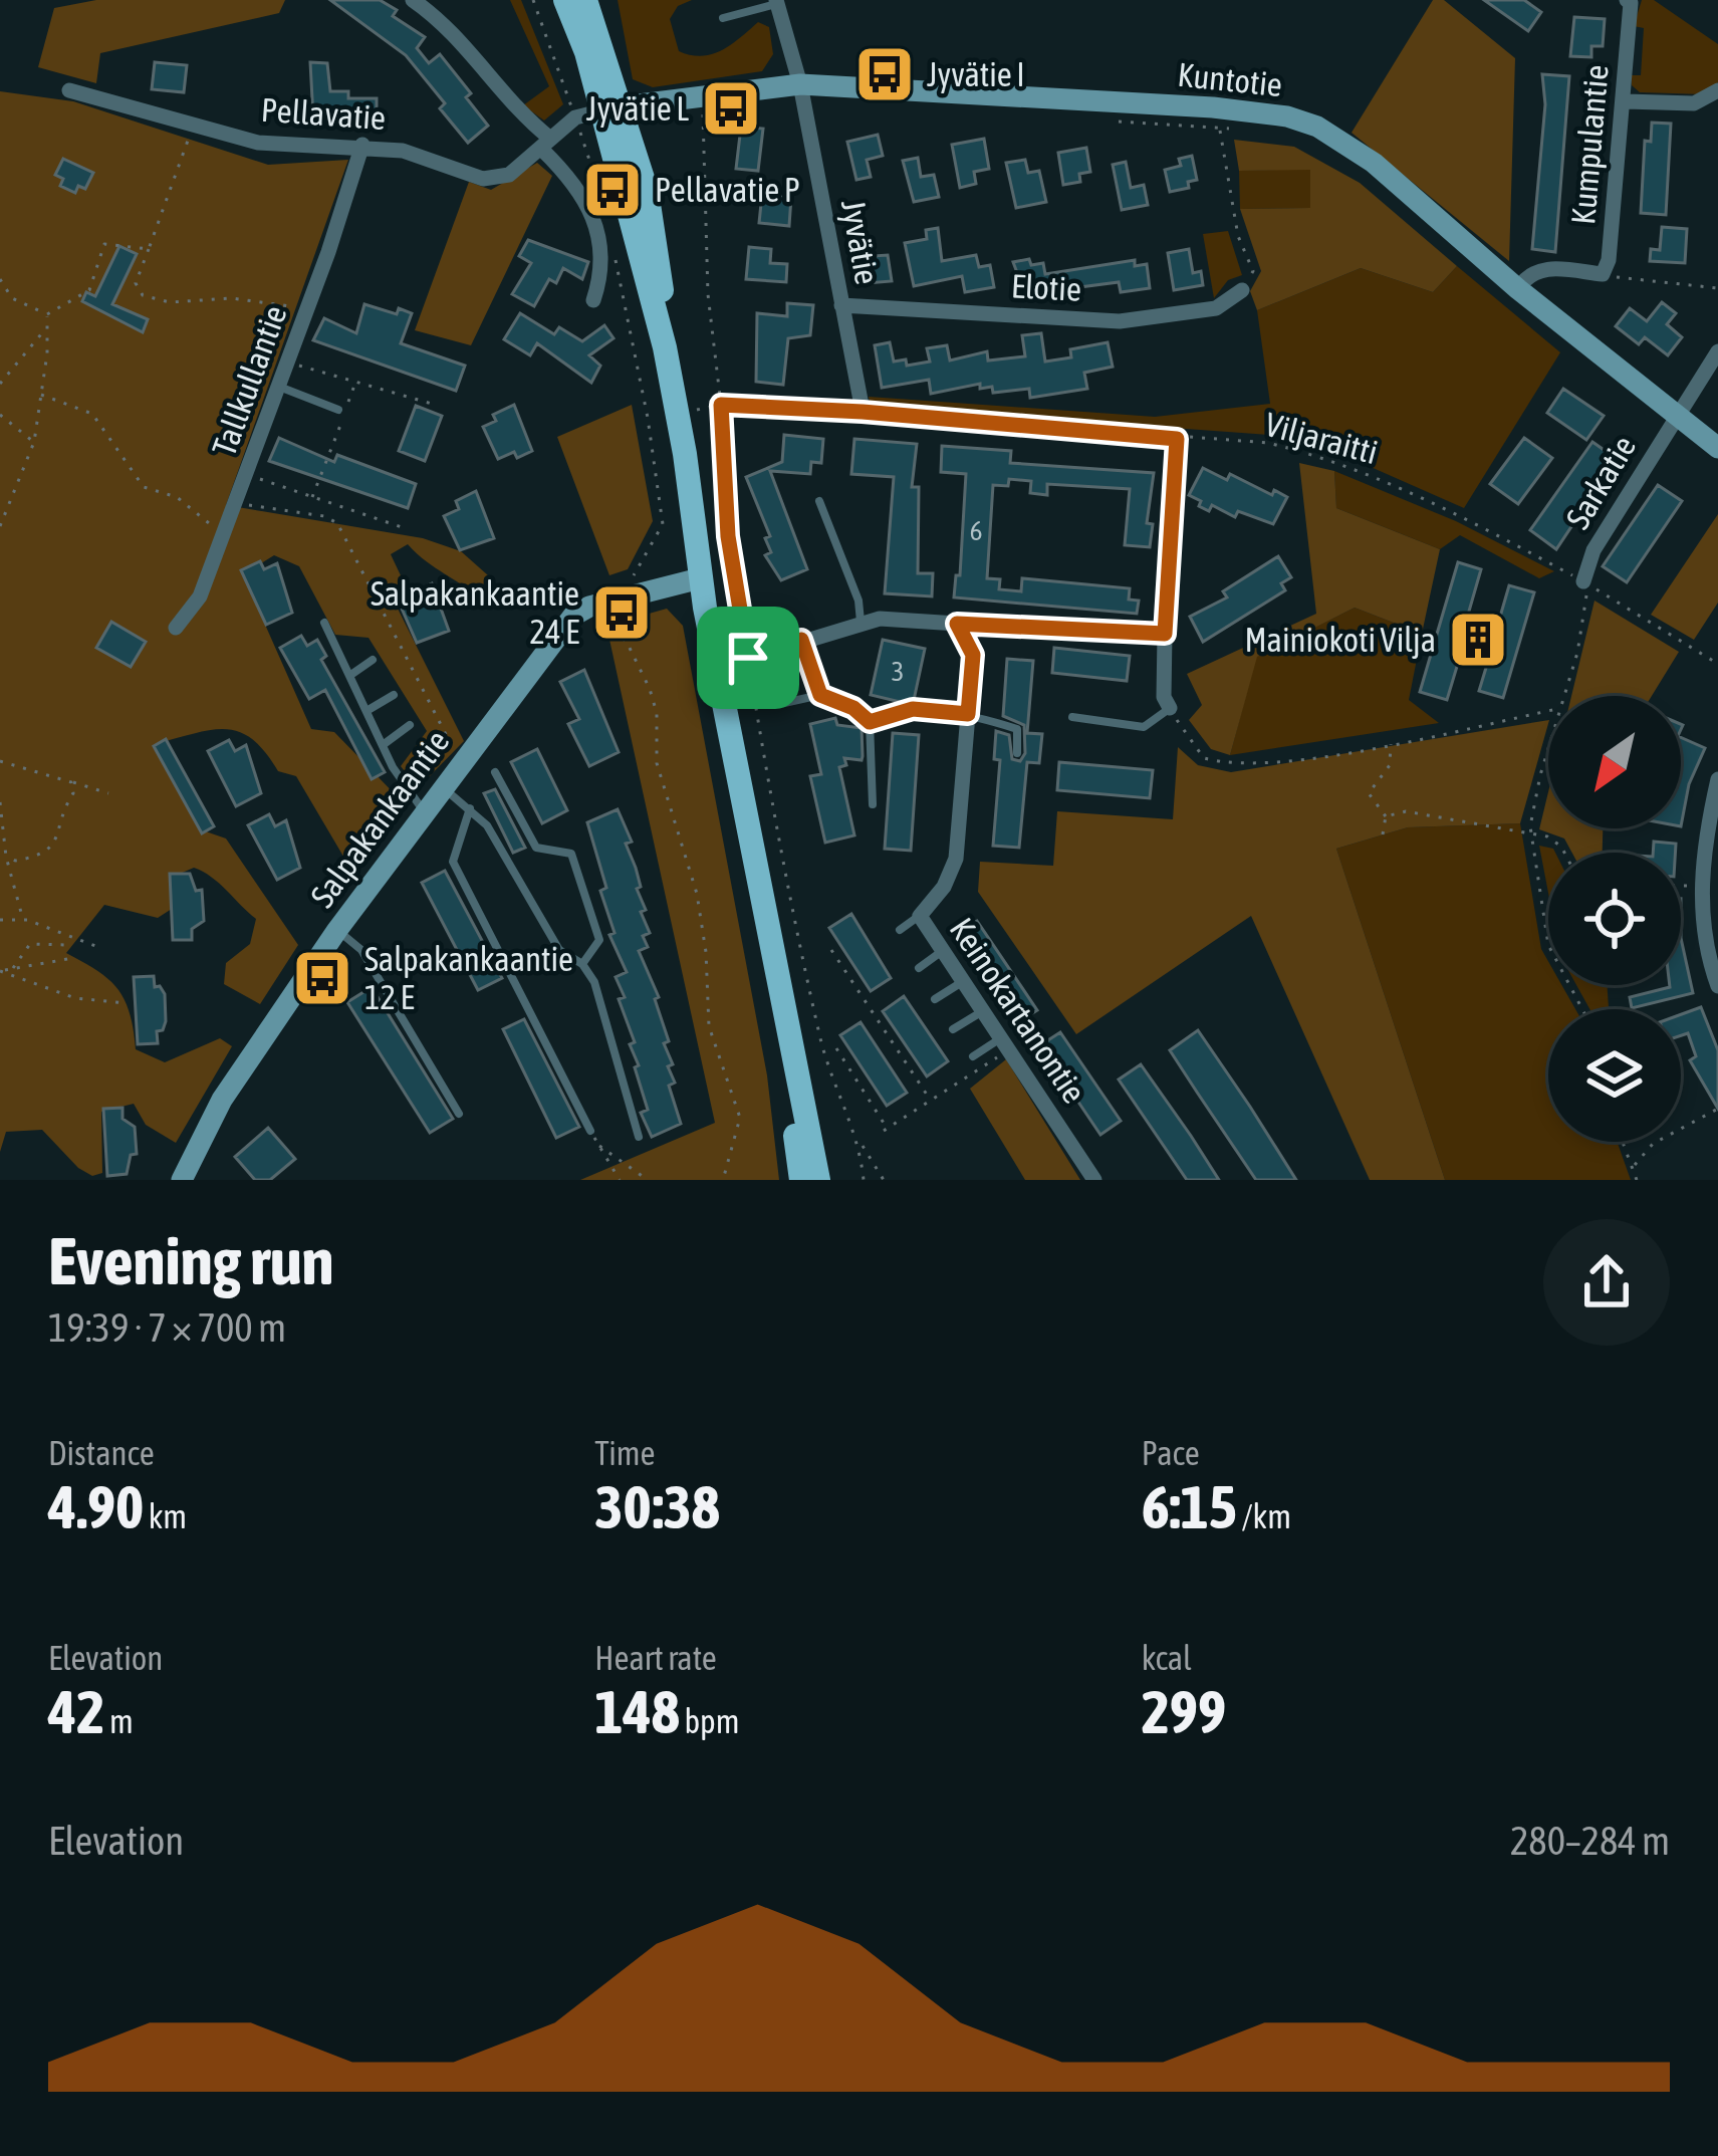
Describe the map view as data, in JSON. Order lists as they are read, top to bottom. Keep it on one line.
{"streets":{"street":["Kuntotie","Pellavatie","Kumpulantie","Jyvätie","Elotie","Tallkullantie","Sarkatie","Salpakankaantie","Keinokartanontie"],"path":["Viljaraitti"]},"crossings":[["Kuntotie","Pellavatie"],["Kuntotie","Kumpulantie"],["Kuntotie","Jyvätie"],["Kuntotie","Sarkatie"],["Pellavatie","Tallkullantie"],["Jyvätie","Elotie"],["Jyvätie","Viljaraitti"],["Viljaraitti","Sarkatie"]],"places":{"bus stop":["Jyvätie I","Jyvätie L","Pellavatie P","Salpakankaantie 24 E","Salpakankaantie 12 E"],"building":["Mainiokoti Vilja"]},"house_numbers":["6","3"],"north":"bottom left","page":{"heading":["Evening run","19:39 · 7 × 700 m"],"stats":[["Distance","4.90 km"],["Time","30:38"],["Pace","6:15 /km"],["Elevation","42 m"],["Heart rate","148 bpm"],["kcal","299"]],"chart":["Elevation","280–284 m"]}}
